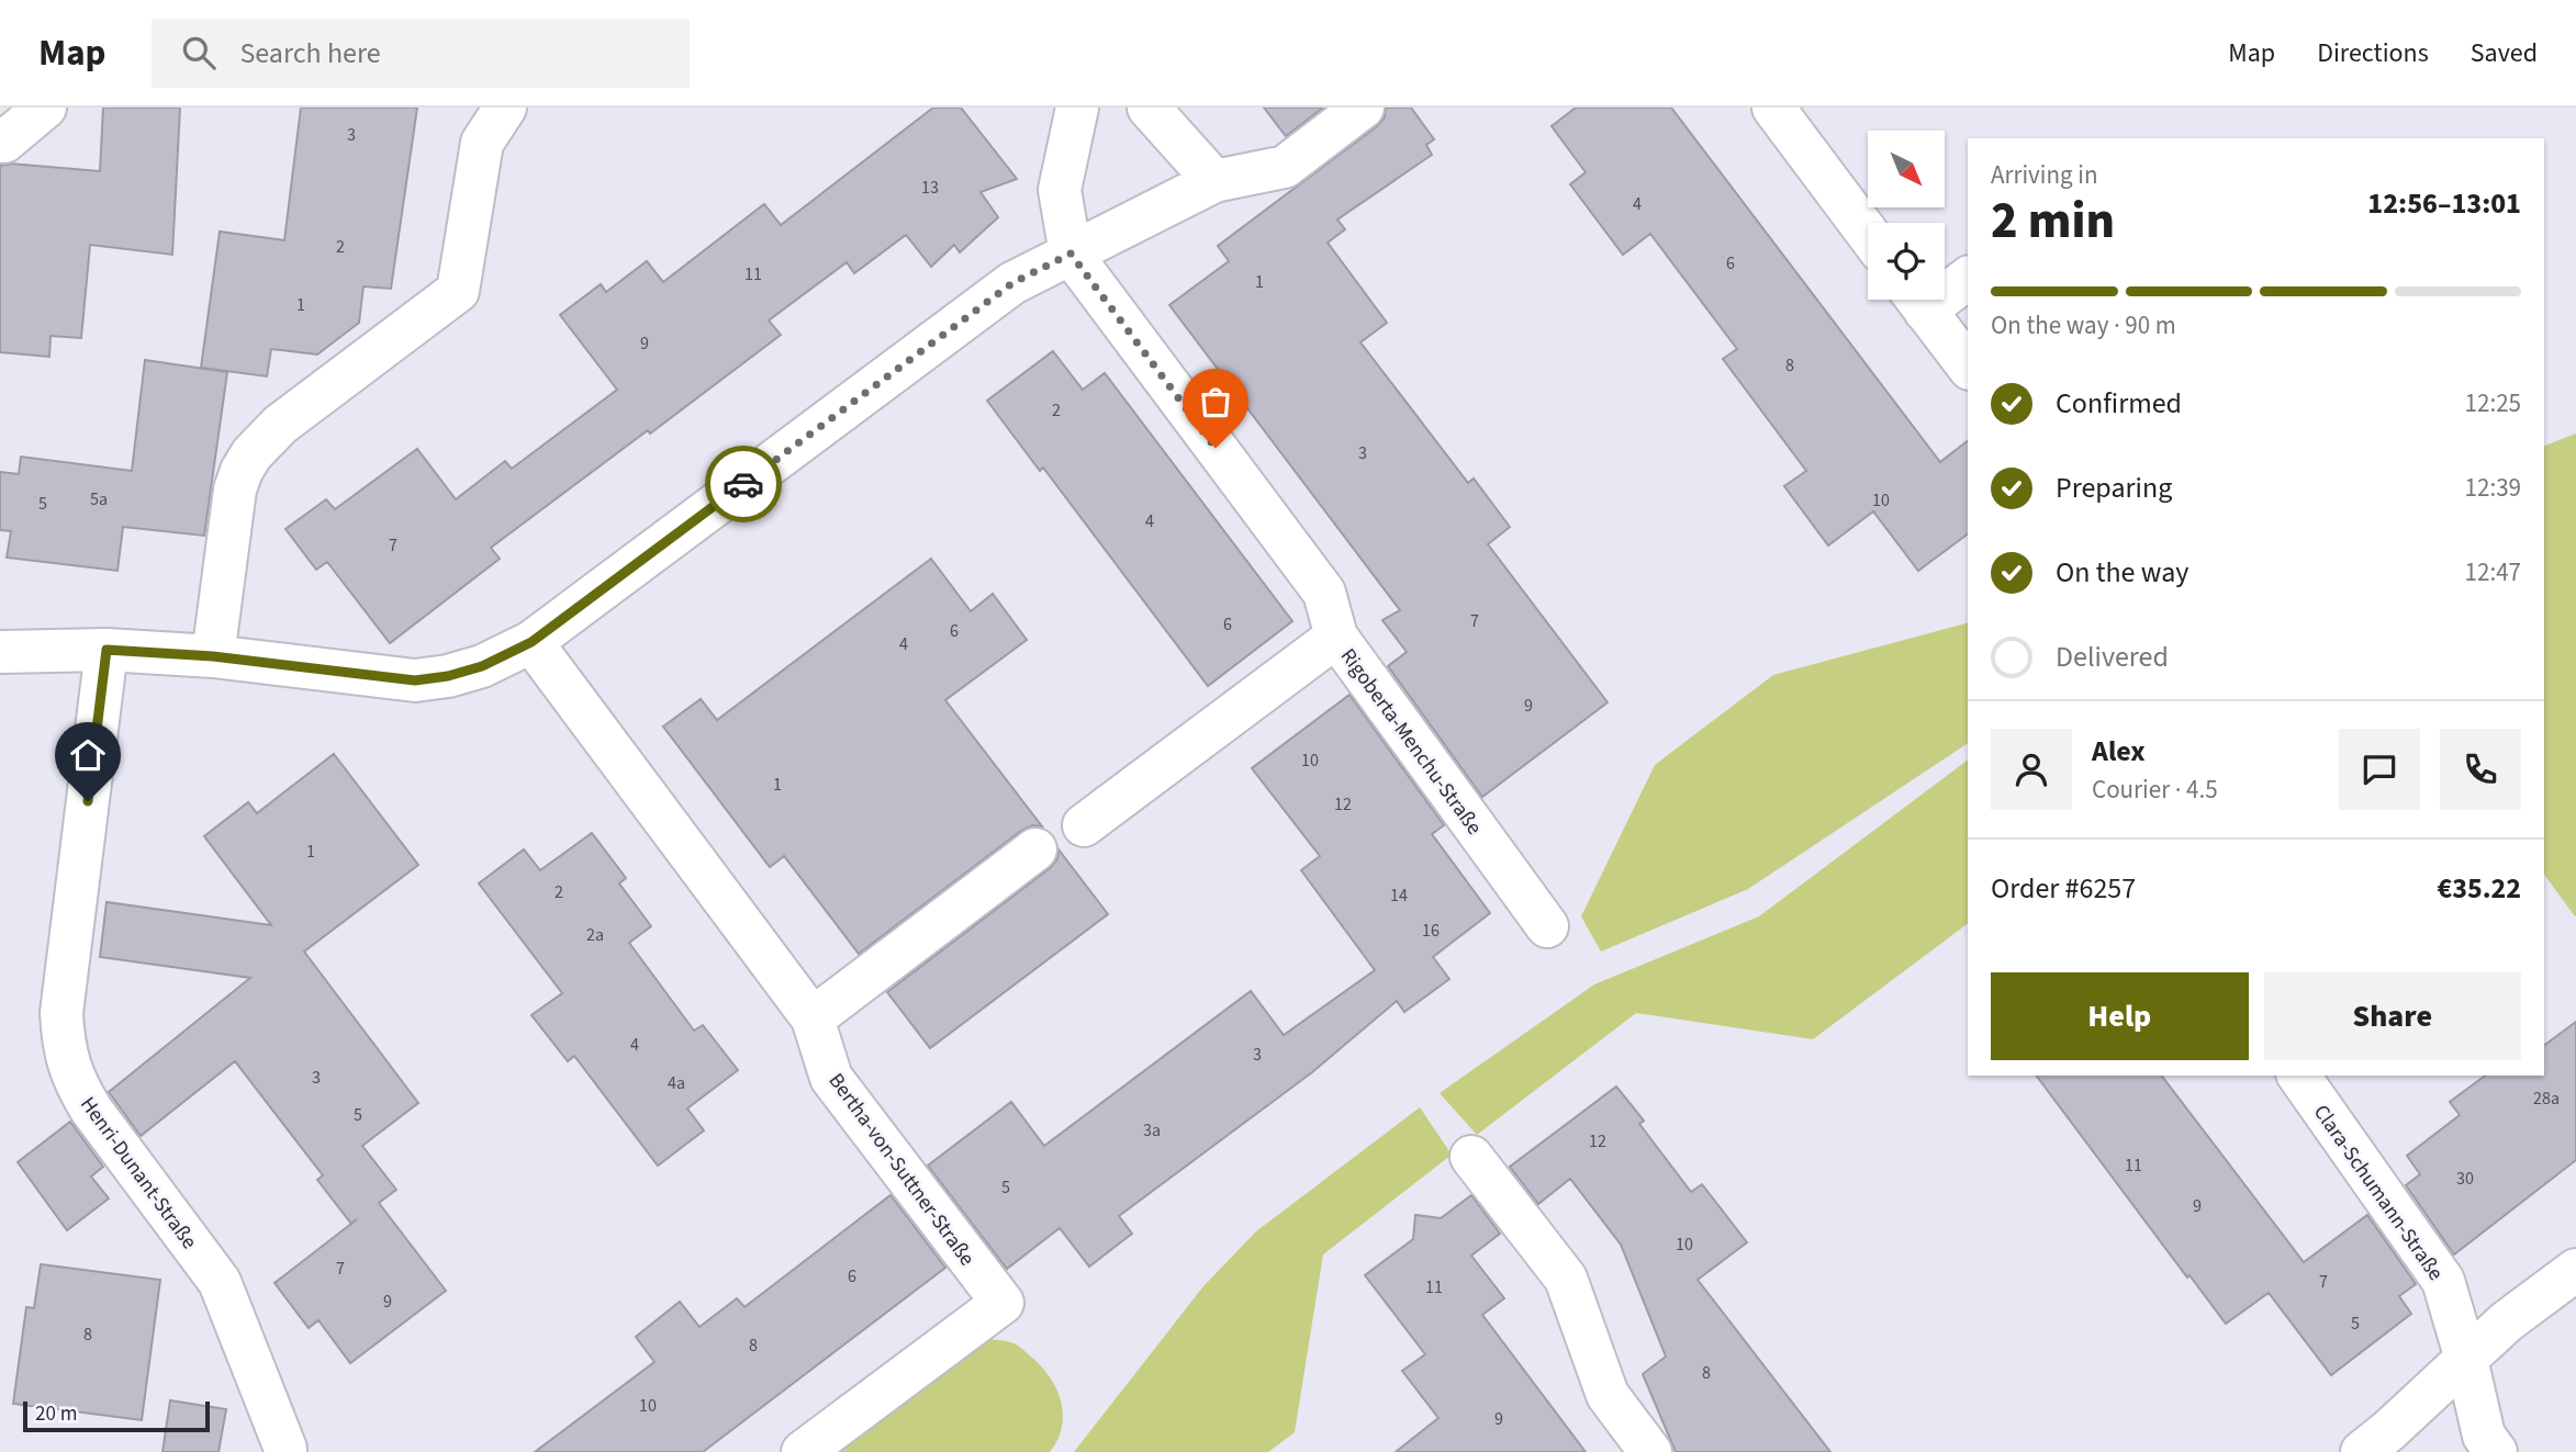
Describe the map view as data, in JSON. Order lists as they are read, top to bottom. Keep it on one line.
{"streets":{"street":["Rigoberta-Menchu-Straße","Bertha-von-Suttner-Straße","Henri-Dunant-Straße","Clara-Schumann-Straße"]},"house_numbers":["3","13","4","2","6","11","1","1","9","8","2","3","5a","10","5","4","7","7","6","6","4","9","10","1","12","1","2","14","16","2a","4","3","3","4a","28a","5","3a","12","11","30","5","9","10","7","6","7","11","9","5","8","8","8","10","9"],"scale_bar":"20 m","north":"bottom right","page":{"header":"Map","search":"Search here","nav":["Map","Directions","Saved"],"heading":["2 min","Arriving in","12:56–13:01"],"panel":["Alex","Courier · 4.5","Order #6257","€35.22"],"bar":"On the way · 90 m","list":[["Confirmed","12:25"],["Preparing","12:39"],["On the way","12:47"],"Delivered"],"buttons":["Help","Share"],"scale":"20 m"}}
